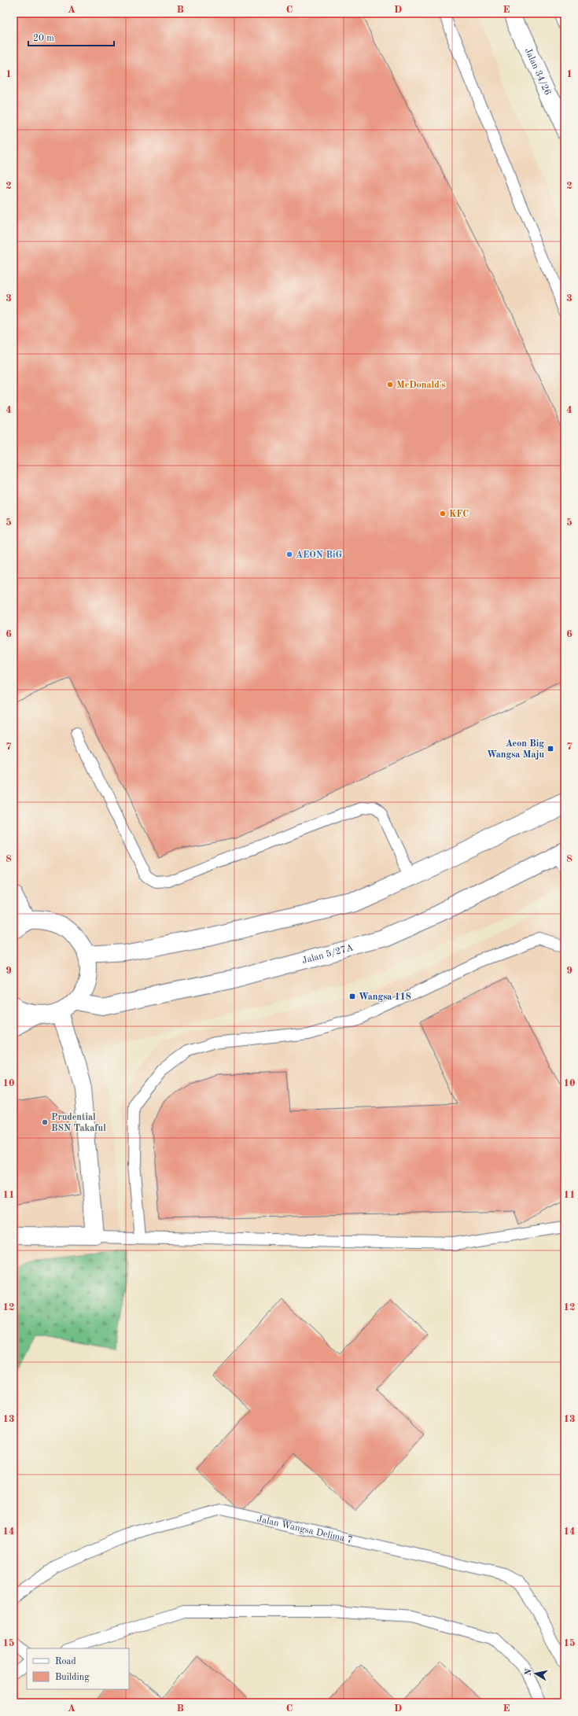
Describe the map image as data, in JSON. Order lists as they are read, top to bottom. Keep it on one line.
{"streets":{"street":["Jalan 34/26","Jalan 5/27A"],"lane":["Jalan Wangsa Delima 7"]},"places":{"other":["McDonald's","KFC","AEON BiG","Prudential BSN Takaful"],"transit":["Aeon Big Wangsa Maju","Wangsa 118"]},"legend":["Road","Building"],"scale_bar":"20 m","north":"left","grid":{"columns":["A","B","C","D","E"],"rows":["1","2","3","4","5","6","7","8","9","10","11","12","13","14","15"]}}
